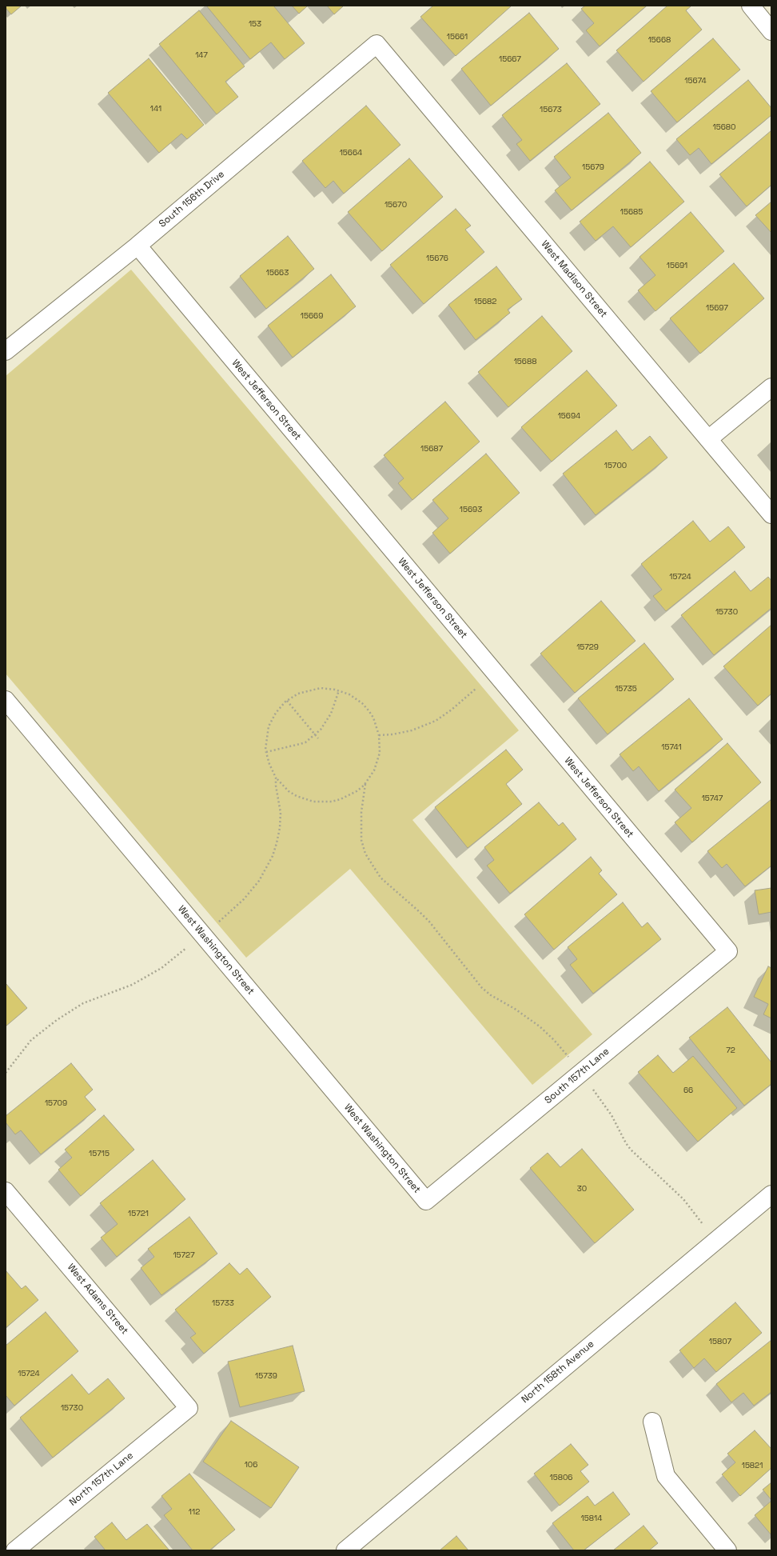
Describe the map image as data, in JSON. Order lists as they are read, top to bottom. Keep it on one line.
{"streets":{"street":["South 156th Drive","West Madison Street","West Jefferson Street","West Washington Street","South 157th Lane","West Adams Street","North 158th Avenue","North 157th Lane"]},"crossings":[["South 156th Drive","West Madison Street"],["South 156th Drive","West Jefferson Street"],["West Jefferson Street","South 157th Lane"],["West Washington Street","South 157th Lane"],["West Adams Street","North 157th Lane"]],"house_numbers":["153","15661","15668","147","15667","15674","141","15673","15680","15664","15679","15670","15685","15676","15691","15663","15682","15697","15669","15688","15694","15687","15700","15693","15724","15730","15729","15735","15741","15747","72","66","15709","15715","30","15721","15727","15733","15807","15724","15739","15730","106","15821","15806","112","15814"]}
